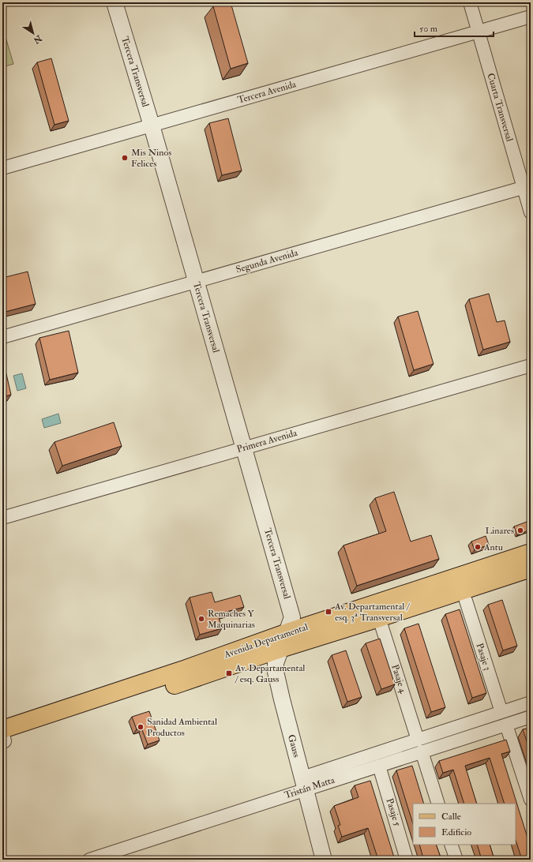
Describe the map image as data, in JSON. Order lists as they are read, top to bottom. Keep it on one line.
{"streets":{"main road":["Avenida Departamental"],"street":["Tercera Transversal","Tercera Avenida","Cuarta Transversal","Segunda Avenida","Primera Avenida","Pasaje 3","Pasaje 4","Gauss","Tristán Matta","Pasaje 5"]},"crossings":[["Tercera Transversal","Tercera Avenida"],["Tercera Transversal","Segunda Avenida"],["Tercera Transversal","Primera Avenida"],["Tercera Transversal","Avenida Departamental"],["Tercera Transversal","Gauss"],["Tercera Avenida","Cuarta Transversal"],["Cuarta Transversal","Segunda Avenida"],["Avenida Departamental","Pasaje 4"],["Avenida Departamental","Gauss"],["Pasaje 3","Tristán Matta"],["Pasaje 4","Tristán Matta"],["Gauss","Tristán Matta"],["Tristán Matta","Pasaje 5"]],"places":{"other":["Mis Ninos Felices","Linares","Antu","Remaches Y Maquinarias","Sanidad Ambiental Productos"],"transit":["Av. Departamental / esq. 3ª Transversal","Av. Departamental / esq. Gauss"]},"legend":["Calle","Edificio"],"scale_bar":"50 m","north":"bottom right"}
